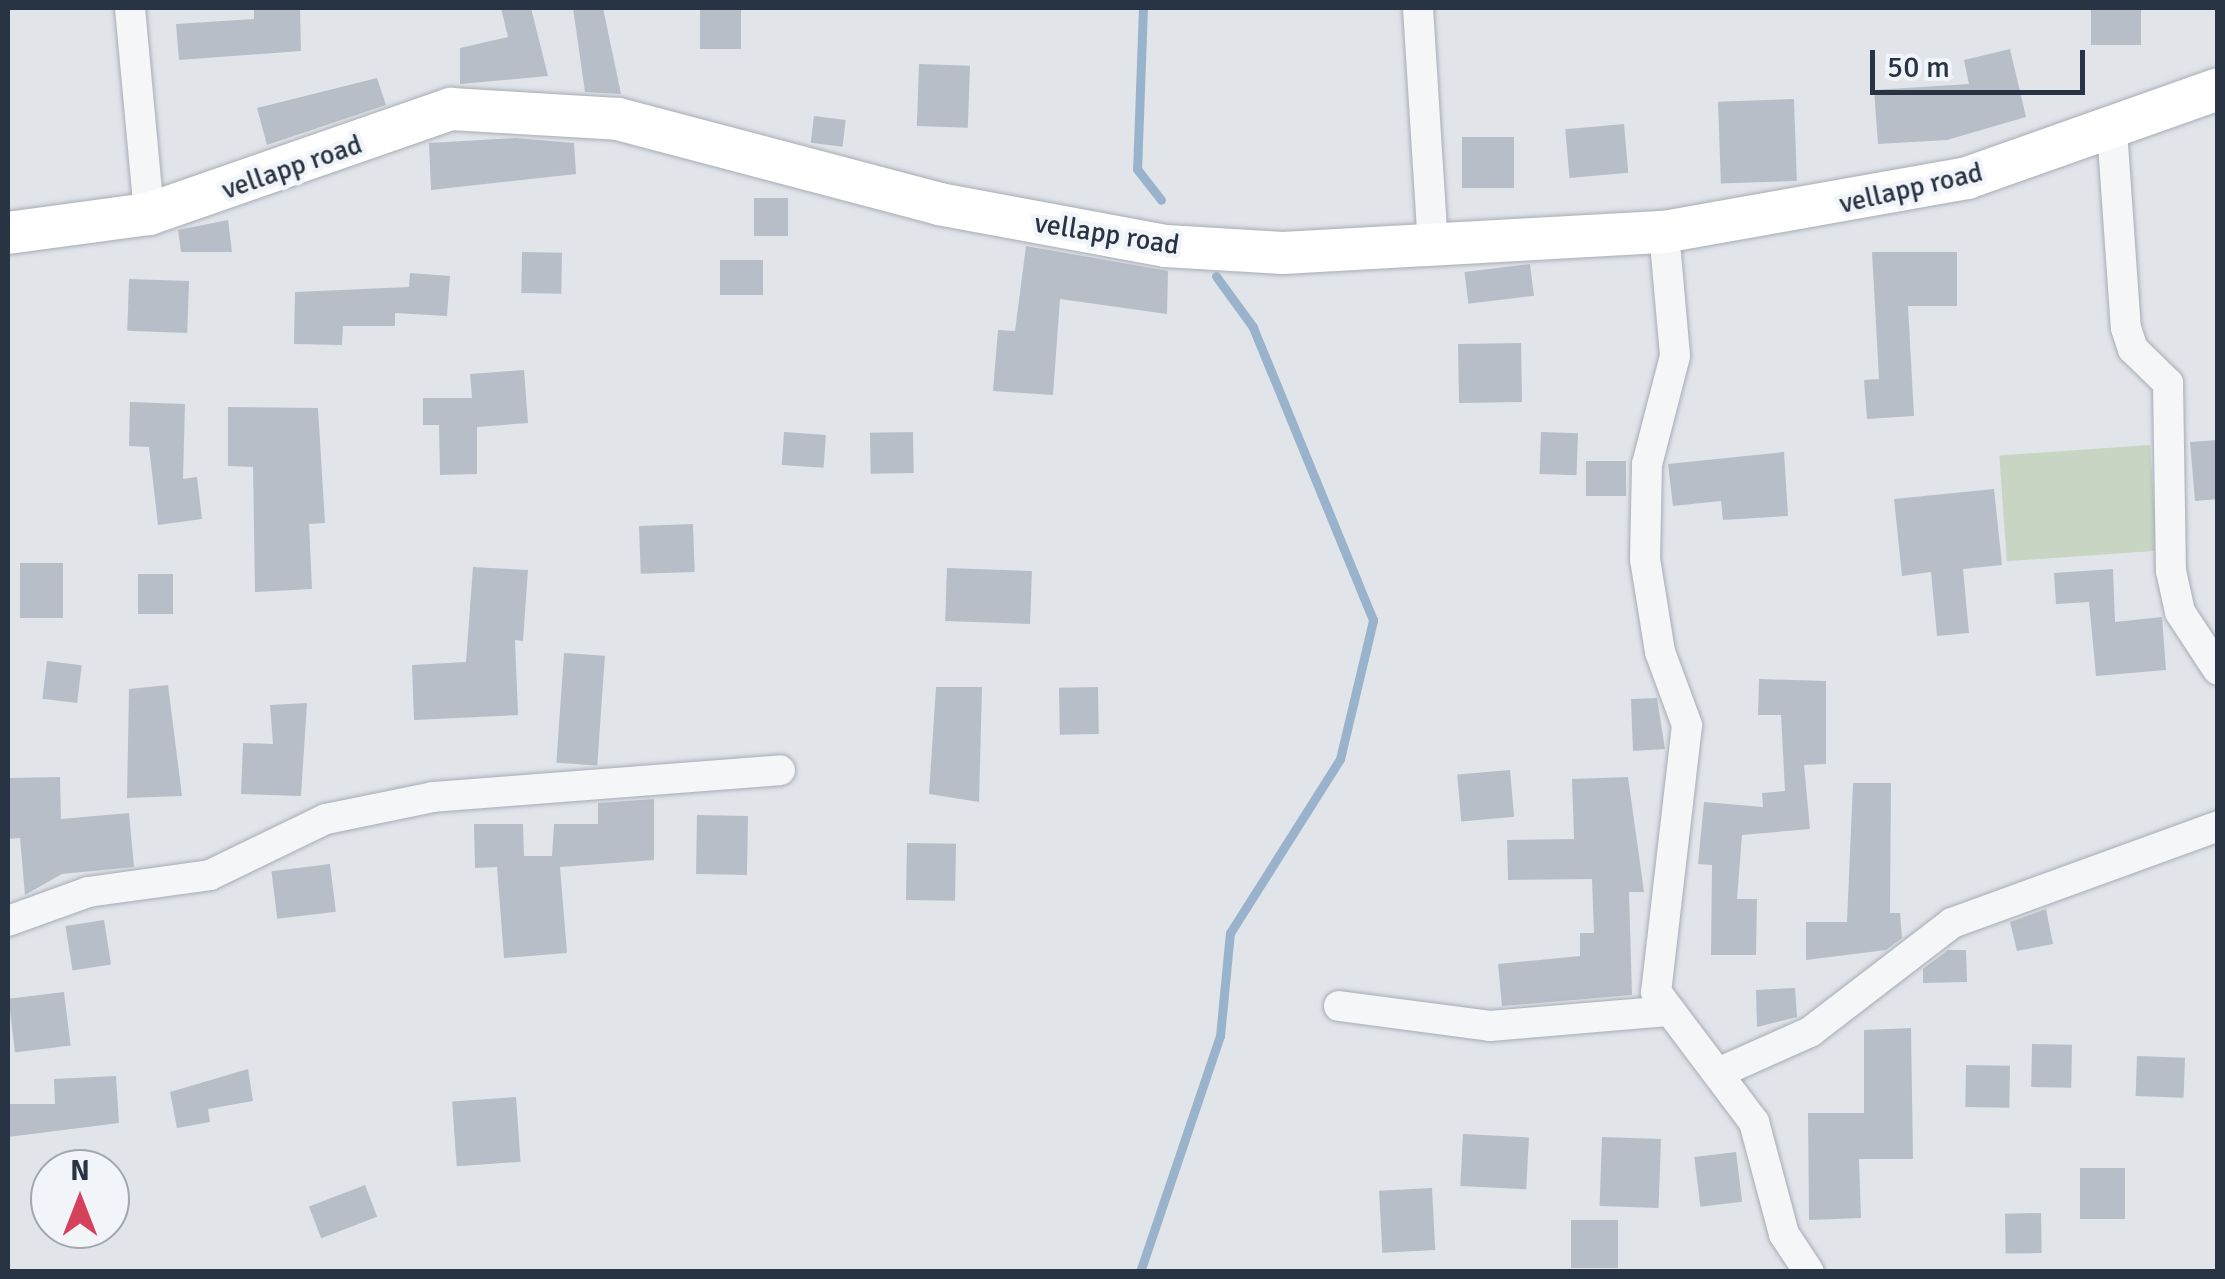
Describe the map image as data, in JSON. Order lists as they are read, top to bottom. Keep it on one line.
{"streets":{"main road":["vellapp road"]},"scale_bar":"50 m","north":"top"}
